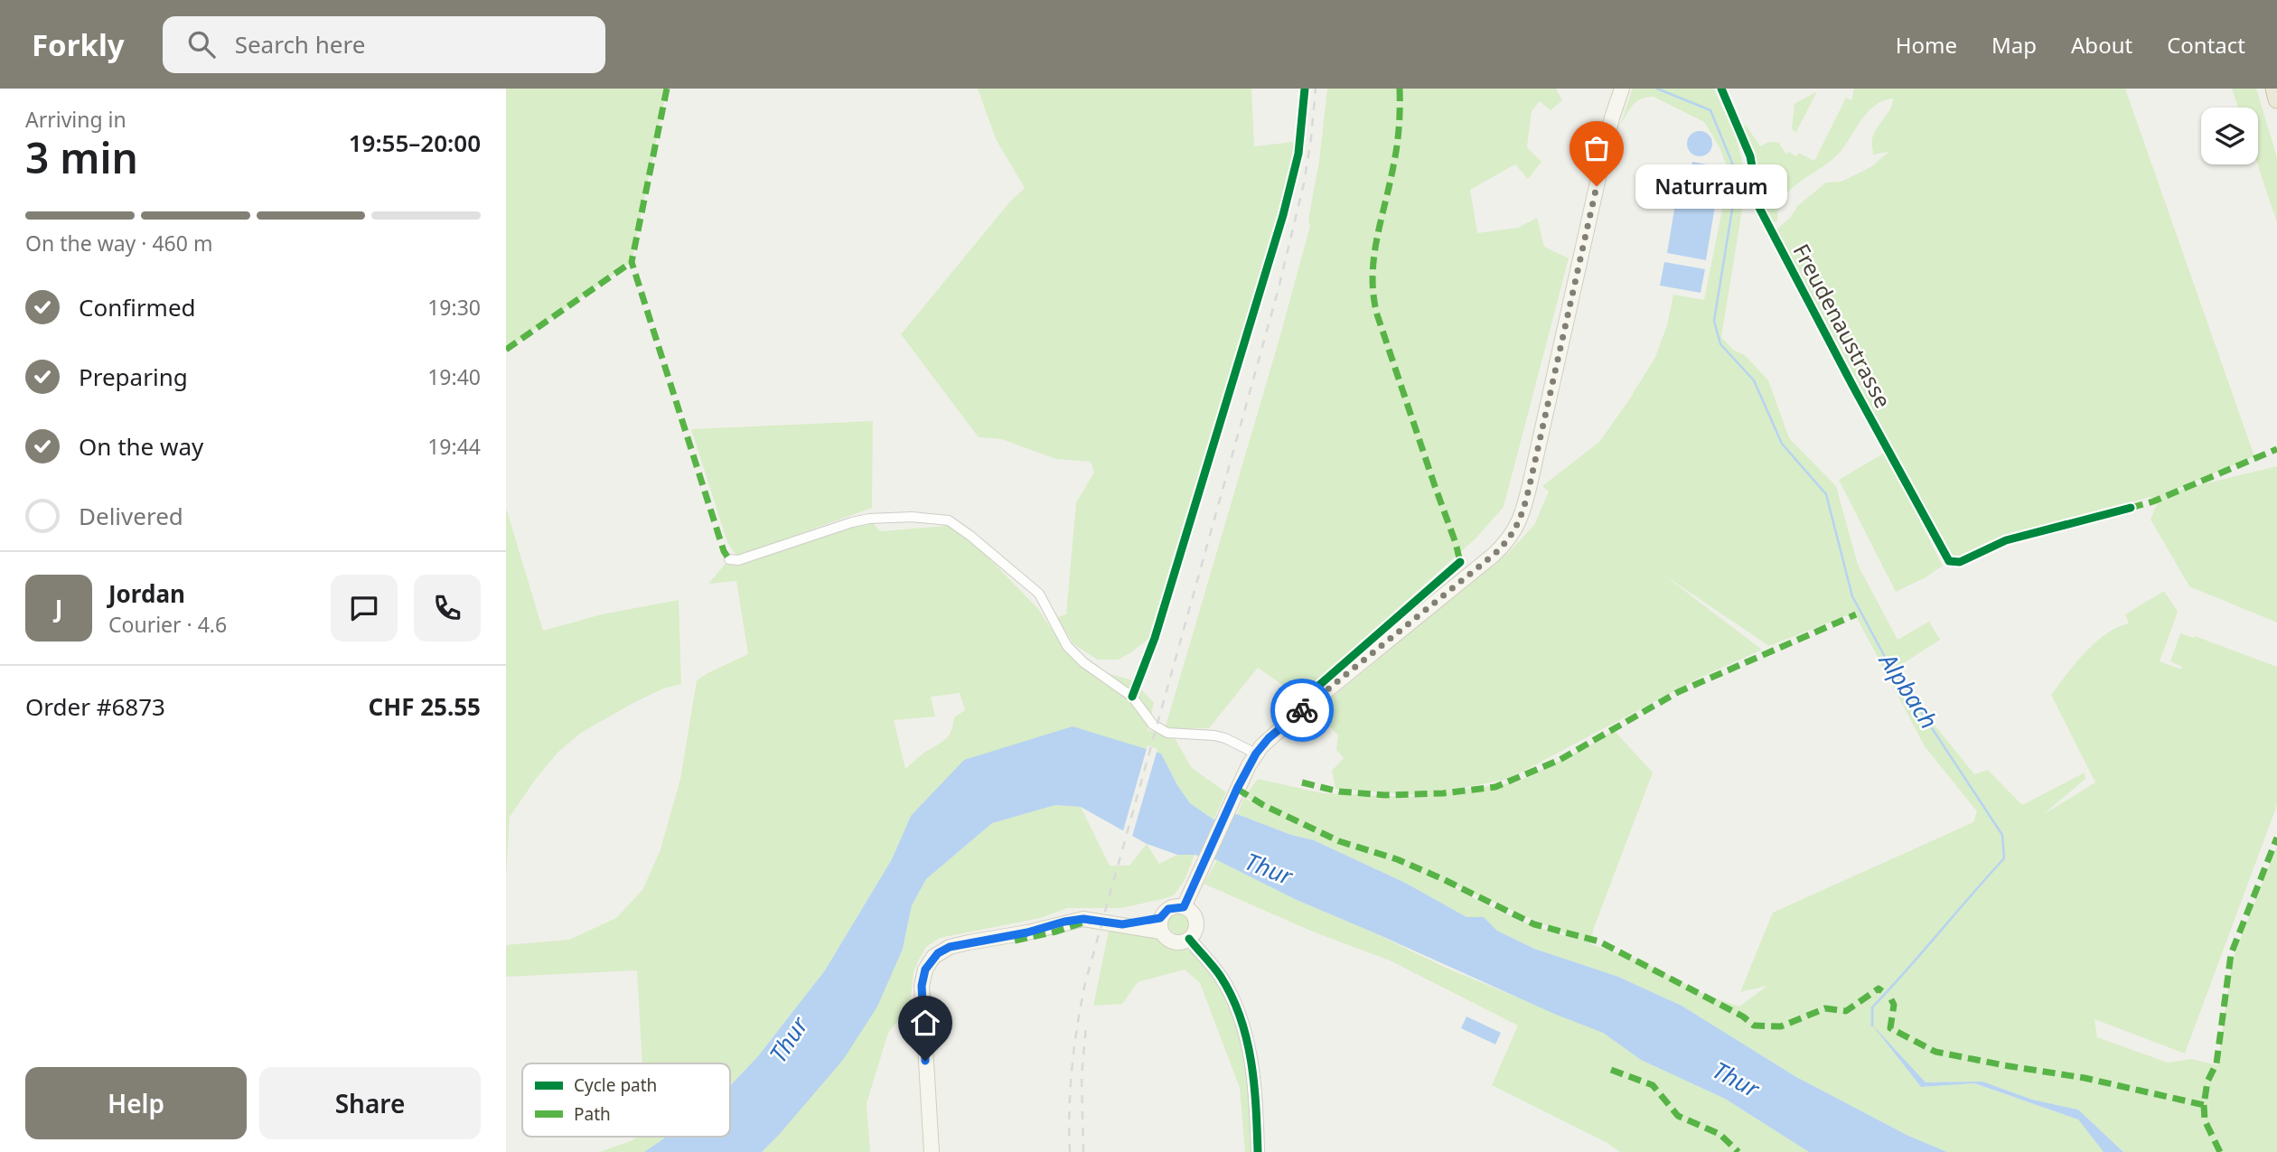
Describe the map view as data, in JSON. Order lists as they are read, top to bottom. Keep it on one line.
{"streets":{"street":["Freudenaustrasse"]},"water":["Alpbach","Thur"],"places":["Naturraum"],"legend":["Cycle path","Path"],"page":{"header":"Forkly","search":"Search here","nav":["Home","Map","About","Contact"],"heading":["3 min","Arriving in","19:55–20:00"],"panel":["Jordan","Courier · 4.6","Order #6873","CHF 25.55"],"bubble":"Naturraum","bar":"On the way · 460 m","list":[["Confirmed","19:30"],["Preparing","19:40"],["On the way","19:44"],"Delivered"],"round":"J","buttons":["Help","Share"]}}
